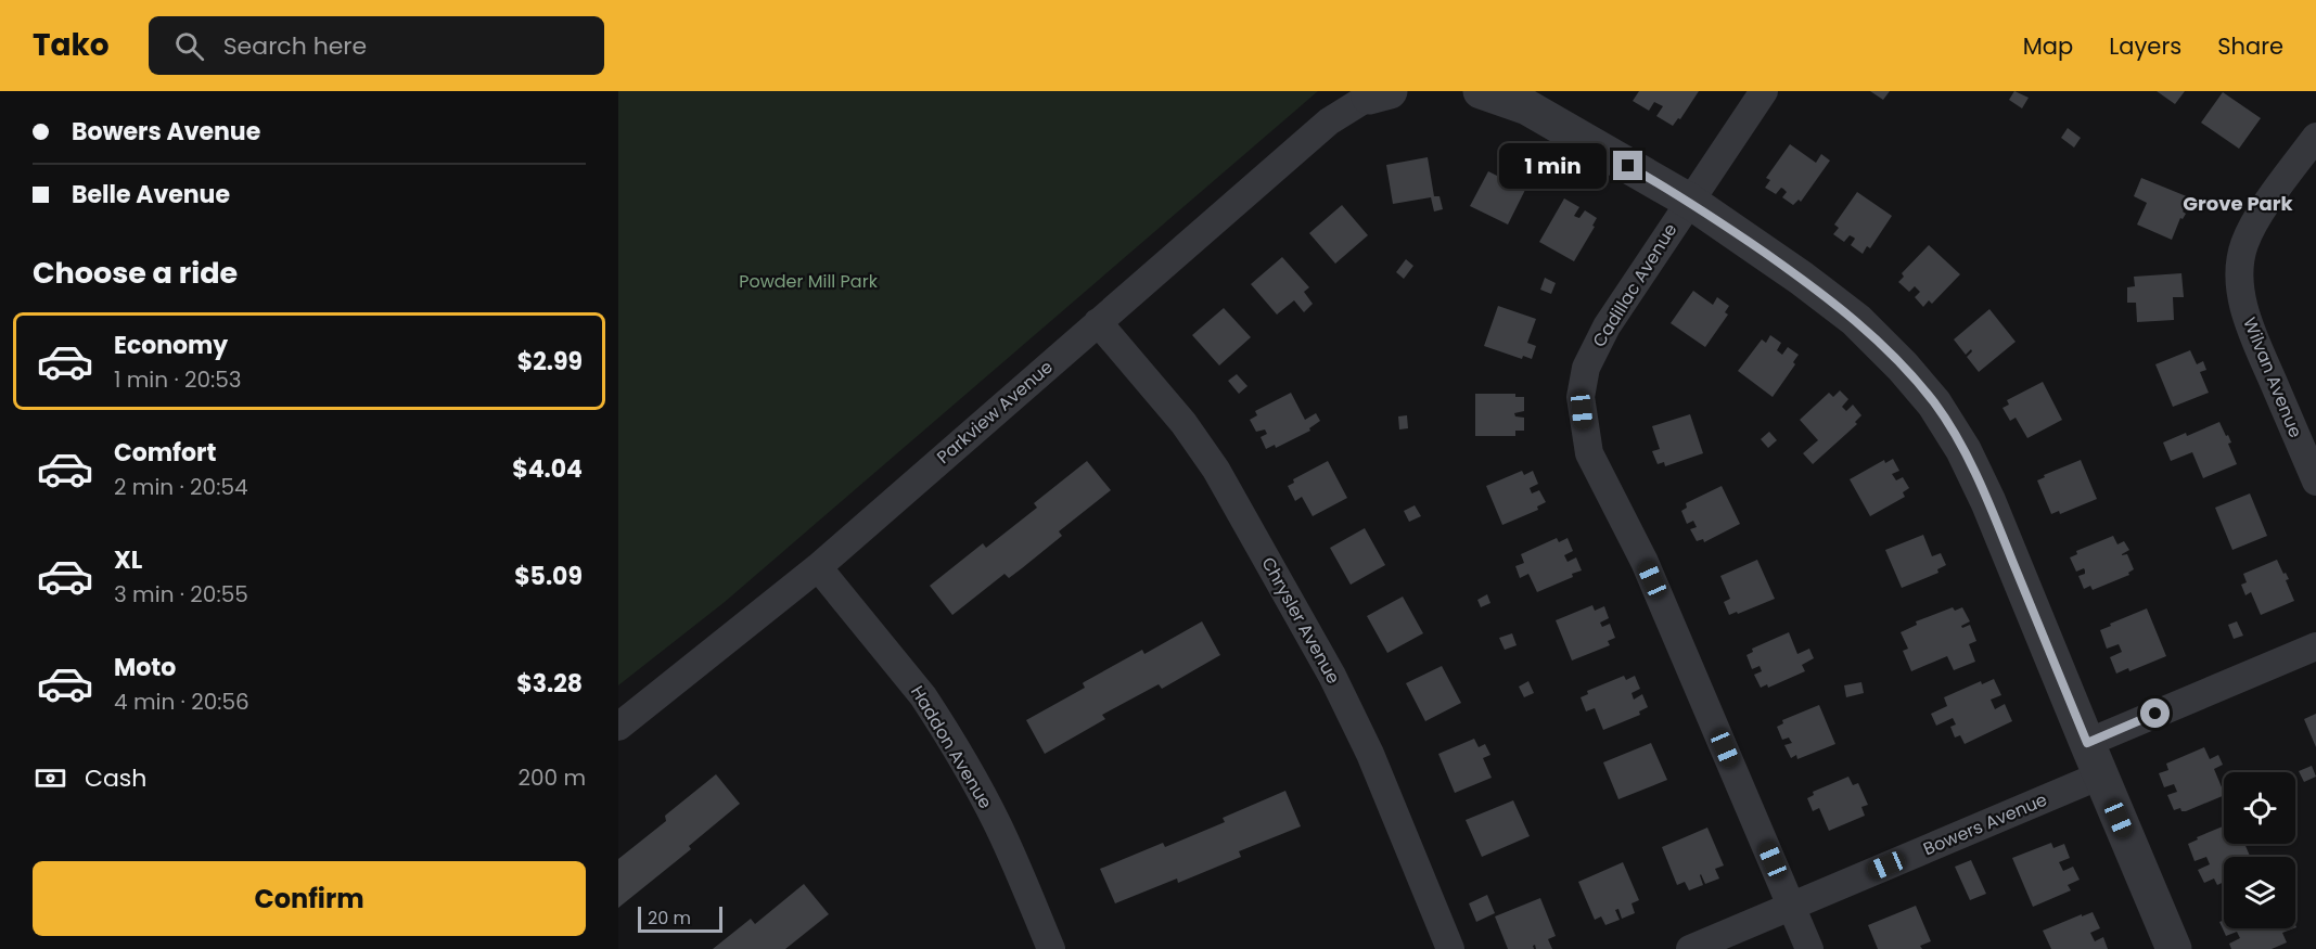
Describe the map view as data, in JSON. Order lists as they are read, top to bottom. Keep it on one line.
{"streets":{"street":["Cadillac Avenue","Wilvan Avenue","Parkview Avenue","Chrysler Avenue","Haddon Avenue","Bowers Avenue"]},"crossings":[["Cadillac Avenue","Bowers Avenue"],["Parkview Avenue","Chrysler Avenue"],["Parkview Avenue","Haddon Avenue"]],"districts":["Grove Park"],"parks":["Powder Mill Park"],"scale_bar":"20 m","page":{"header":"Tako","search":"Search here","nav":["Map","Layers","Share"],"banner":["Bowers Avenue","Belle Avenue"],"bubble":"1 min","heading":"Choose a ride","list":[{"name":"Economy","note":"1 min · 20:53","value":"$2.99"},{"name":"Comfort","note":"2 min · 20:54","value":"$4.04"},{"name":"XL","note":"3 min · 20:55","value":"$5.09"},{"name":"Moto","note":"4 min · 20:56","value":"$3.28"}],"pay":["Cash","200 m"],"buttons":"Confirm","scale":"20 m"}}
